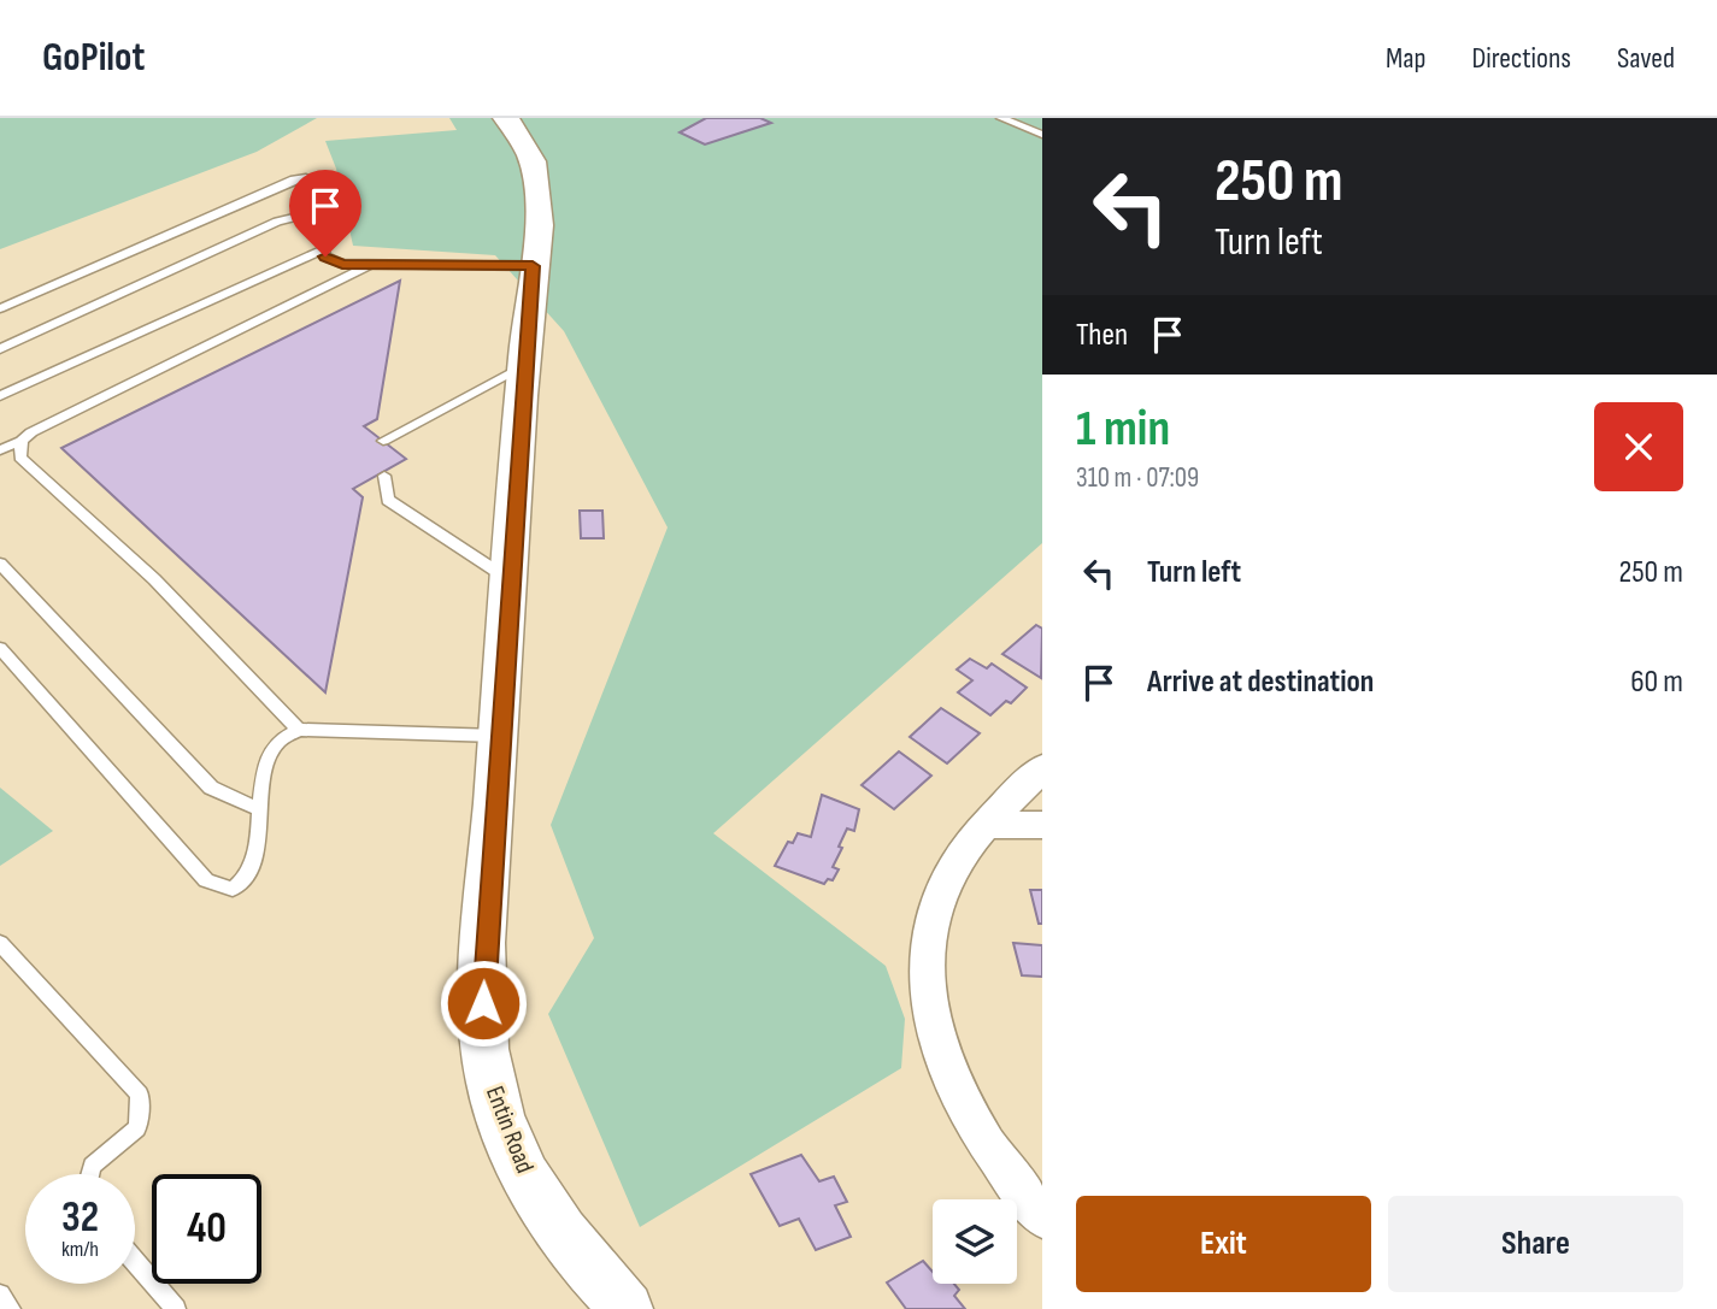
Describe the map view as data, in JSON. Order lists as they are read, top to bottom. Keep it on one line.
{"streets":{"street":["Entin Road"]},"page":{"header":"GoPilot","nav":["Map","Directions","Saved"],"turn":["250 m","Turn left"],"then":"Then","heading":["1 min","310 m · 07:09"],"list":[{"name":"Turn left","value":"250 m"},{"name":"Arrive at destination","value":"60 m"}],"speed":"32 km/h","limit":"40","buttons":["Exit","Share"]}}
